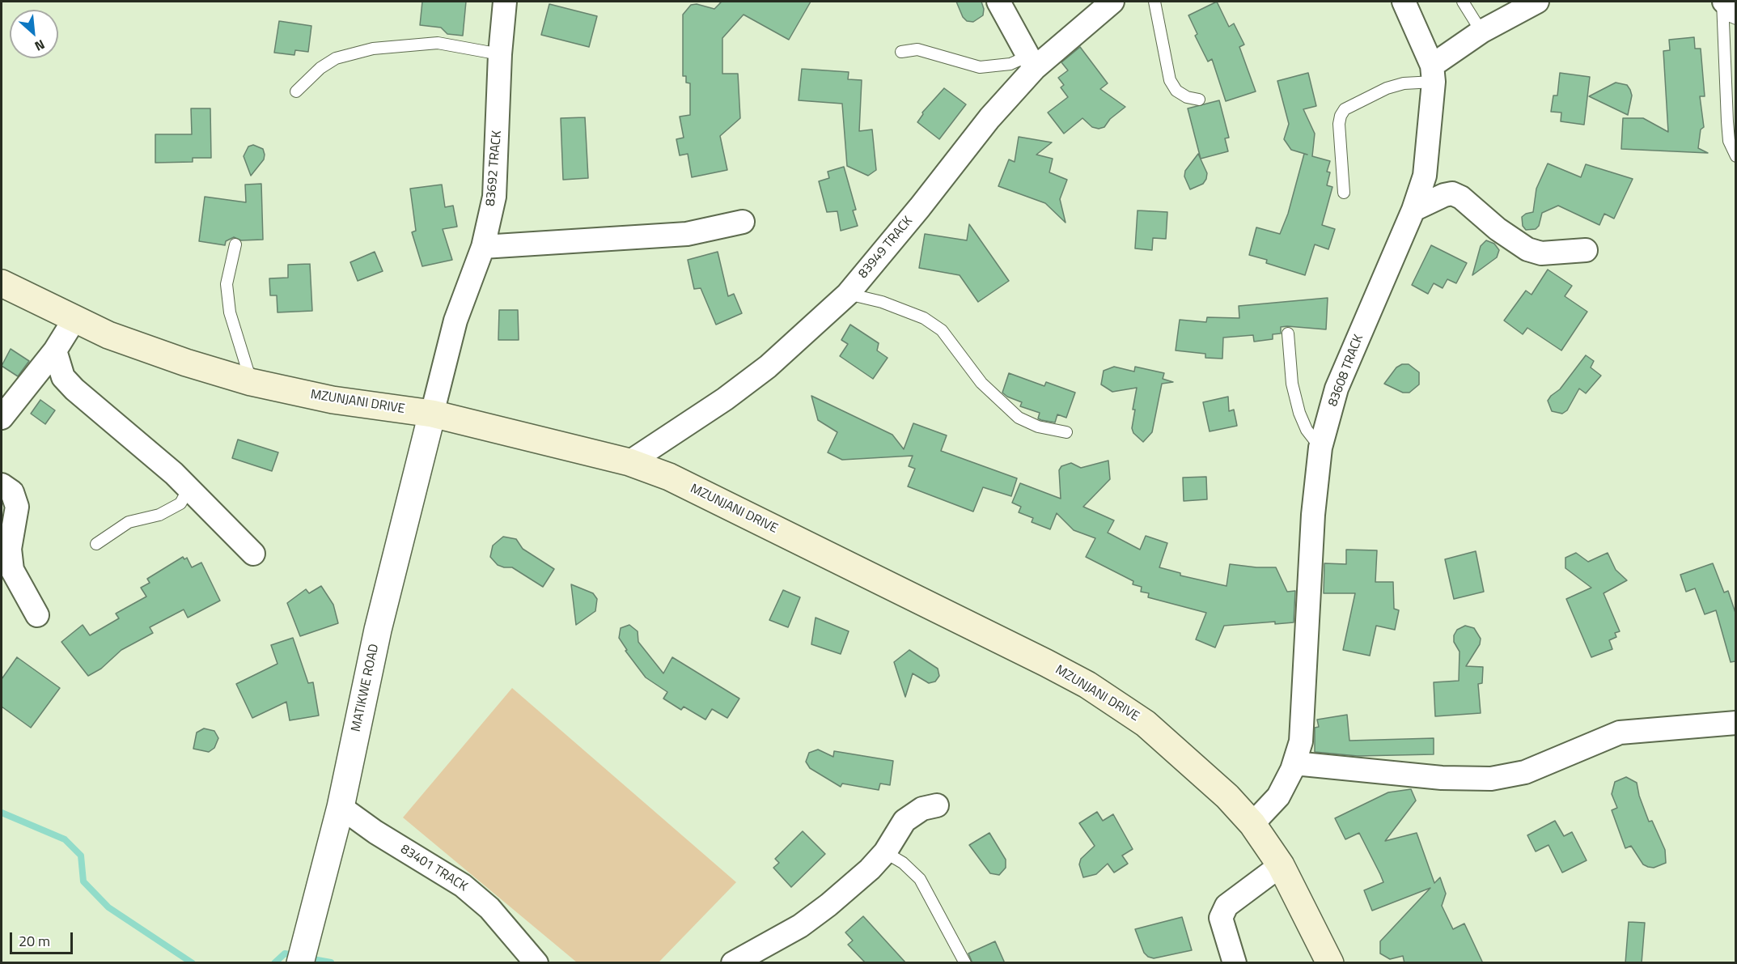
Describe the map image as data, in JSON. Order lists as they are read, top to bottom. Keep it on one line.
{"streets":{"main road":["MZUNJANI DRIVE"],"street":["83692 TRACK","83949 TRACK","83608 TRACK","MATIKWE ROAD","83401 TRACK"]},"crossings":[["83692 TRACK","MZUNJANI DRIVE"],["83692 TRACK","MATIKWE ROAD"],["83949 TRACK","MZUNJANI DRIVE"],["83608 TRACK","MZUNJANI DRIVE"],["MZUNJANI DRIVE","MATIKWE ROAD"],["MATIKWE ROAD","83401 TRACK"]],"scale_bar":"20 m","north":"bottom right"}
